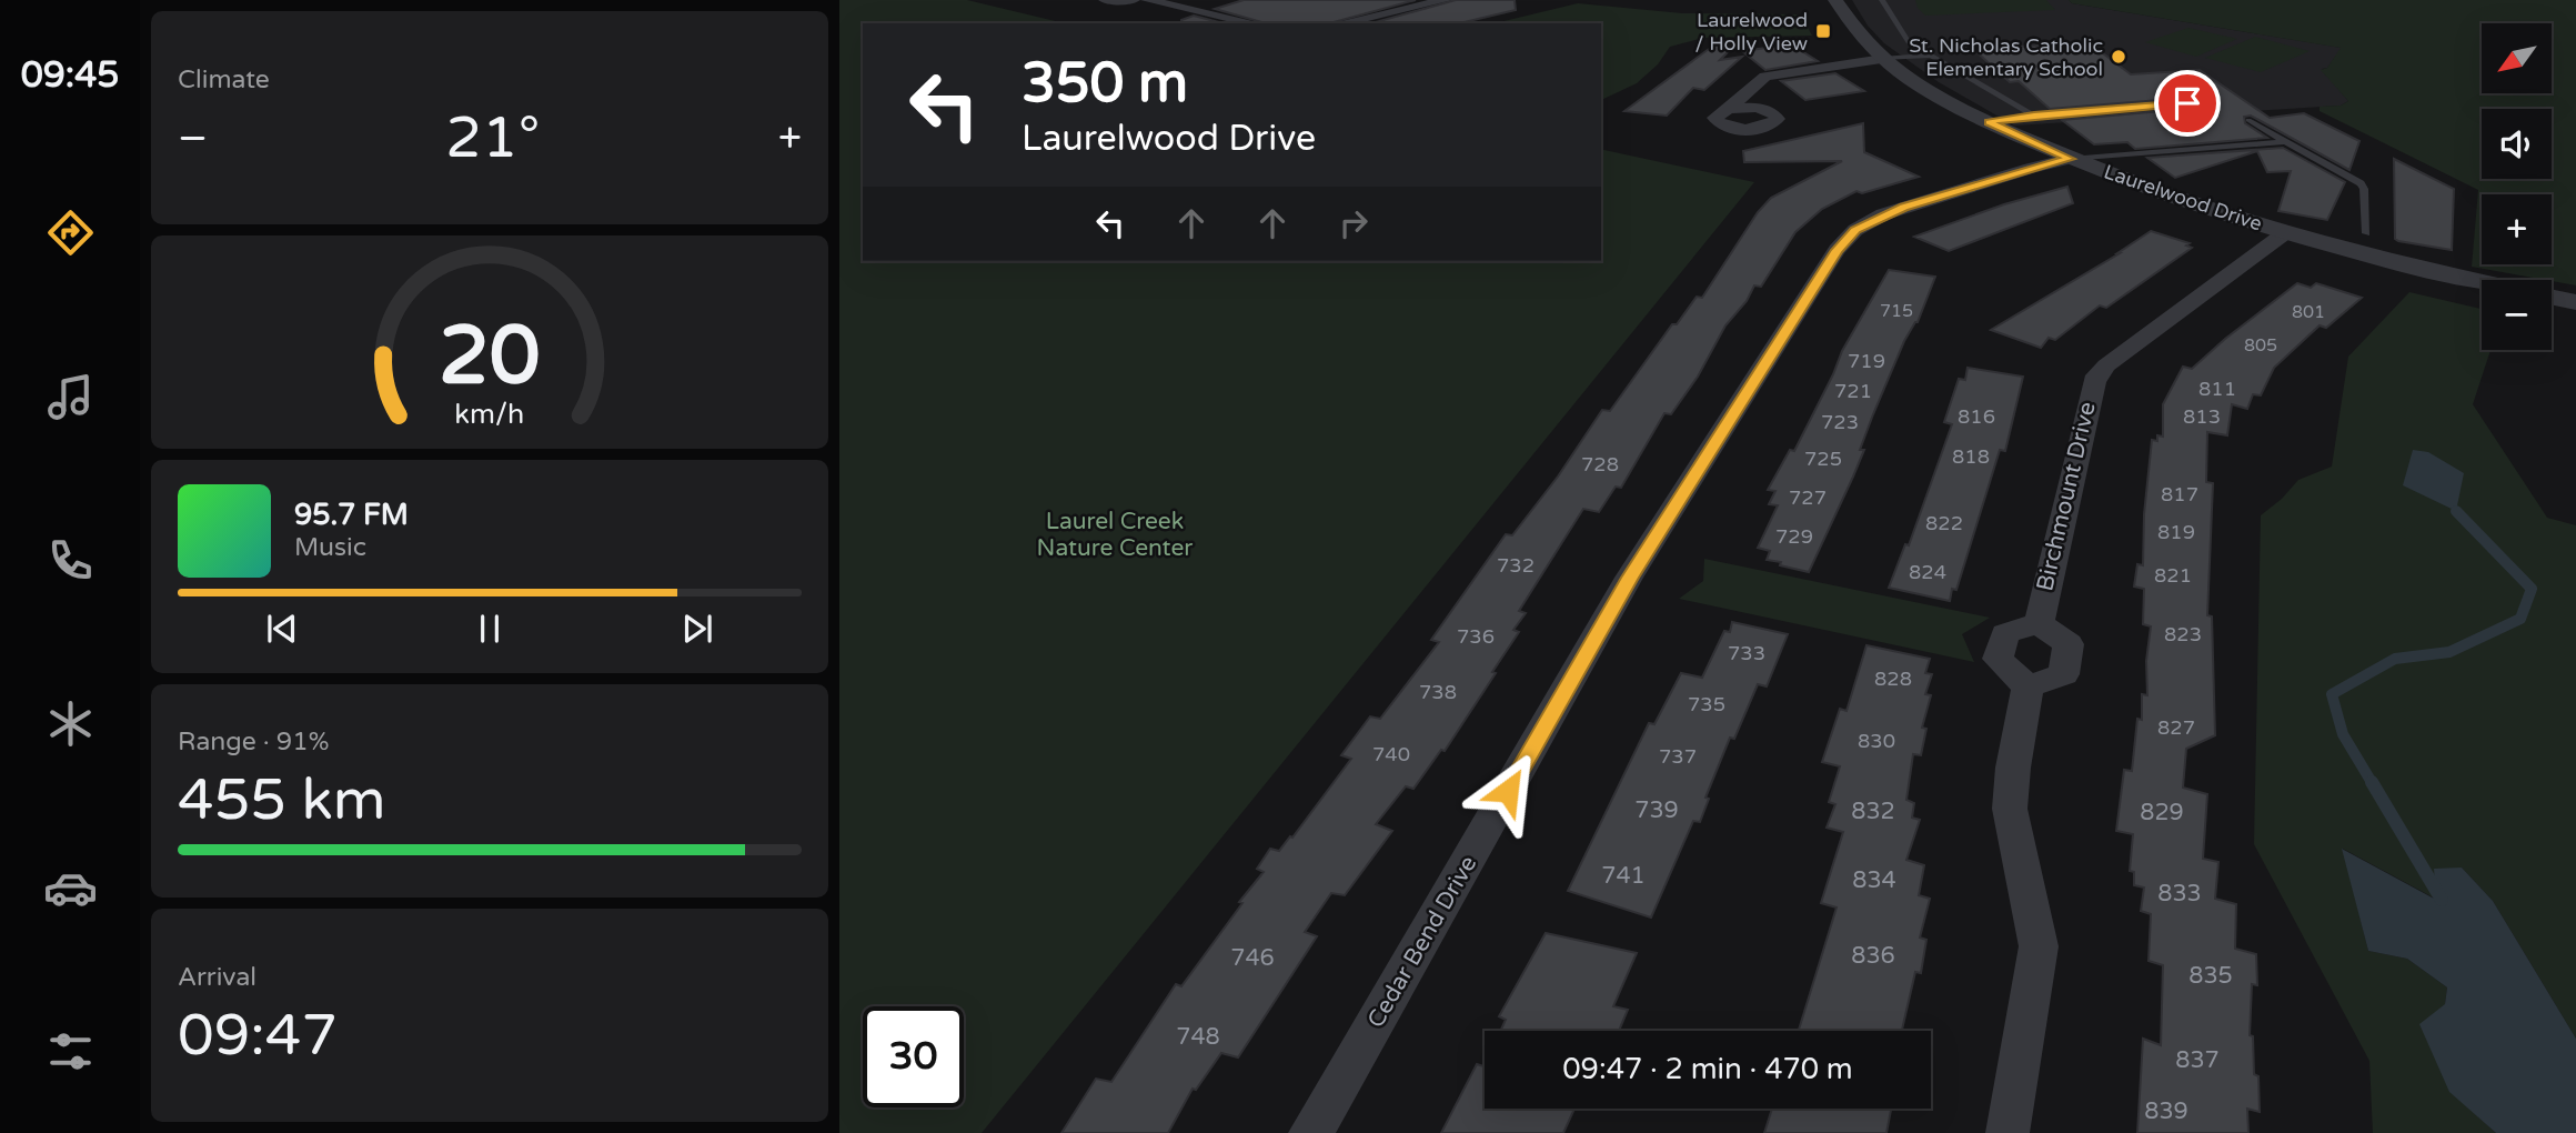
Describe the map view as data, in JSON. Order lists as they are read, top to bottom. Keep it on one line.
{"streets":{"street":["Laurelwood Drive","Birchmount Drive","Cedar Bend Drive"]},"crossings":[["Laurelwood Drive","Birchmount Drive"],["Laurelwood Drive","Cedar Bend Drive"]],"parks":["Laurel Creek Nature Center"],"places":{"transit":["Laurelwood / Holly View"],"other":["St. Nicholas Catholic Elementary School"]},"house_numbers":["715","801","805","719","811","721","816","813","723","818","725","728","817","727","822","819","729","732","824","821","823","736","733","828","738","735","827","830","740","737","739","832","829","741","834","833","836","746","835","748","837","839"],"north":"bottom left","page":{"tabs":"09:45","tile":["Climate",["Range · 91%","455 km"],["Arrival","09:47"]],"map_buttons":["+","−"],"turn":["350 m","Laurelwood Drive"],"heat":["−","21°","+"],"song":["95.7 FM","Music"],"limit":"30","trip":"09:47 · 2 min · 470 m","gauge":["20","km/h"]}}
